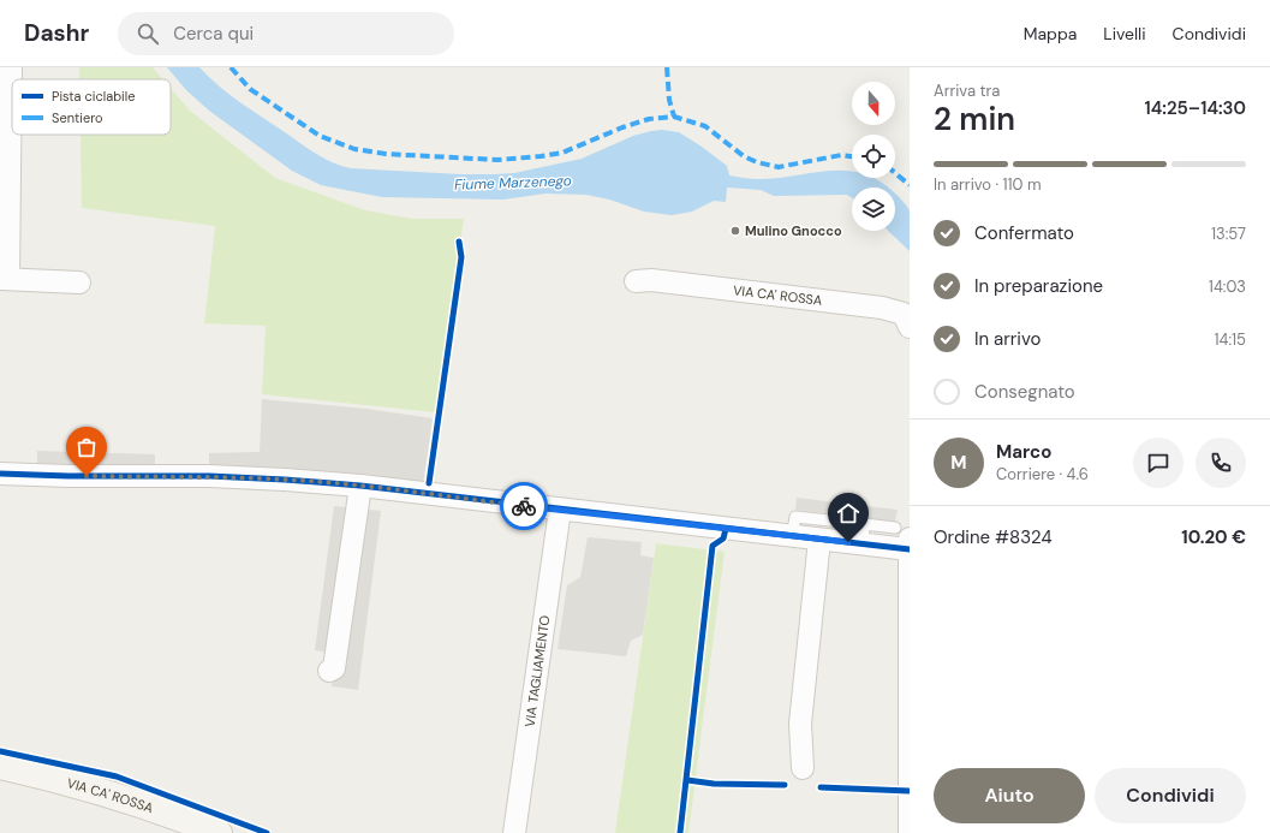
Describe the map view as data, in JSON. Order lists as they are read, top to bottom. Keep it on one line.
{"streets":{"street":["VIA CA' ROSSA","VIA TAGLIAMENTO"]},"water":["Fiume Marzenego"],"places":["Mulino Gnocco"],"legend":["Pista ciclabile","Sentiero"],"north":"bottom","page":{"header":"Dashr","search":"Cerca qui","nav":["Mappa","Livelli","Condividi"],"heading":["2 min","Arriva tra","14:25–14:30"],"panel":["Marco","Corriere · 4.6","Ordine #8324","10.20 €"],"bar":"In arrivo · 110 m","list":[["Confermato","13:57"],["In preparazione","14:03"],["In arrivo","14:15"],"Consegnato"],"round":"M","buttons":["Aiuto","Condividi"]}}
